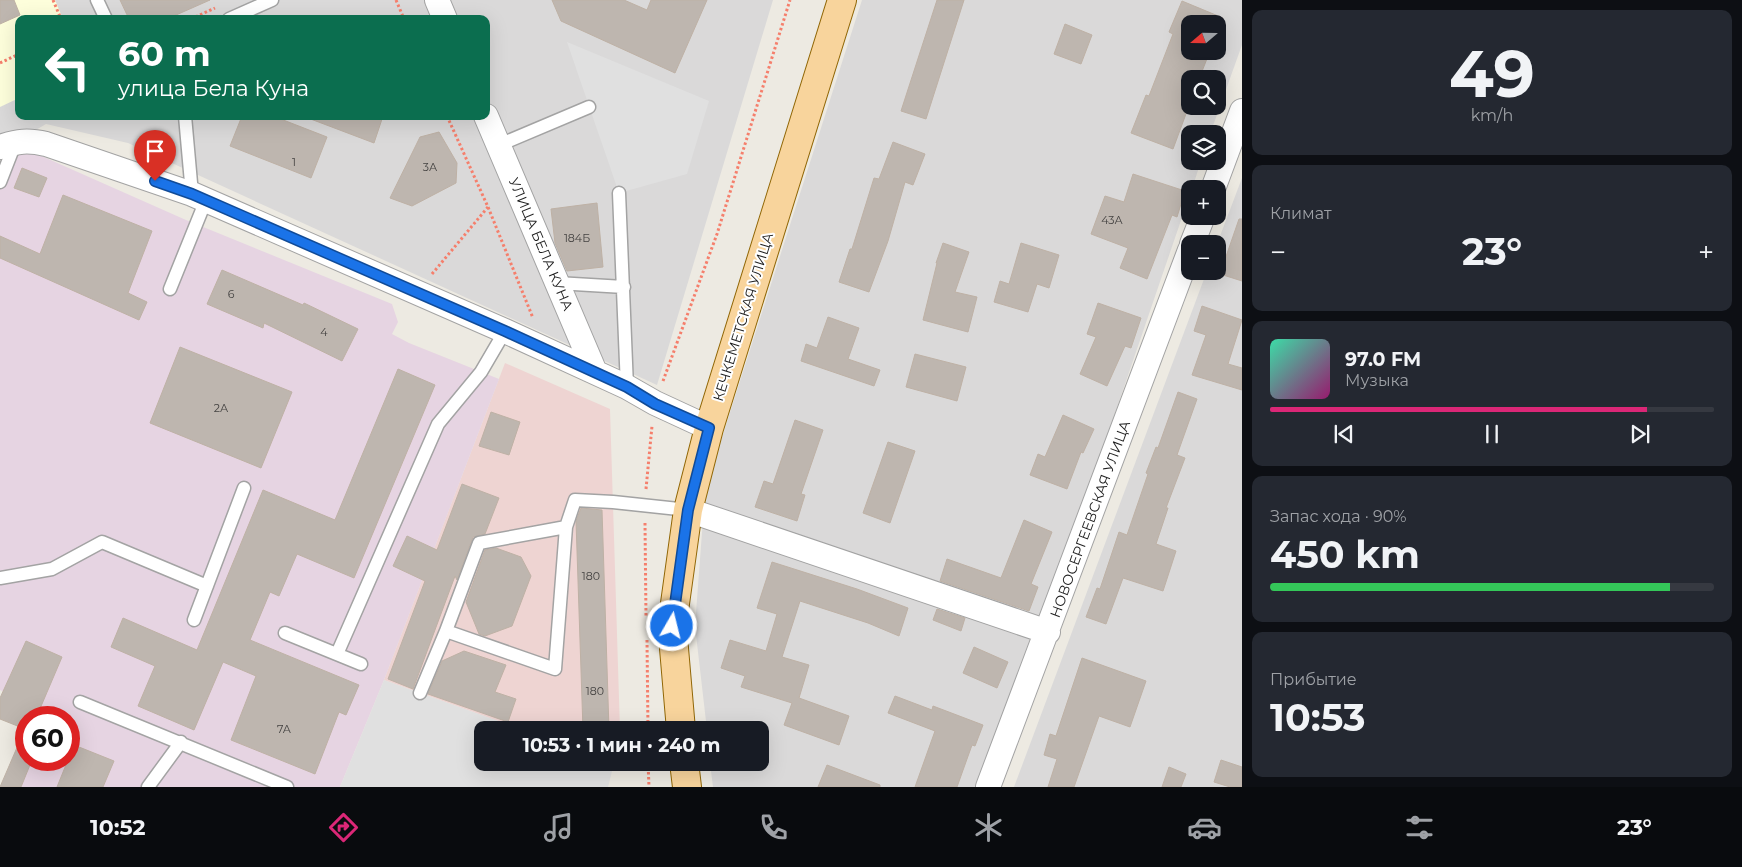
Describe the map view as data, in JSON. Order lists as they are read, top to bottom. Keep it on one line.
{"streets":{"main road":["КЕЧКЕМЕТСКАЯ УЛИЦА"],"street":["УЛИЦА БЕЛА КУНА","НОВОСЕРГЕЕВСКАЯ УЛИЦА"]},"house_numbers":["1","3А","43А","184Б","6","4","2А","180","180","7А"],"north":"left","page":{"tile":[["49","km/h"],"Климат",["Запас хода · 90%","450 km"],["Прибытие","10:53"]],"map_buttons":["+","−"],"turn":["60 m","улица Бела Куна"],"heat":["−","23°","+"],"song":["97.0 FM","Музыка"],"limit":"60","trip":"10:53 · 1 мин · 240 m","tabs":["10:52","23°"]}}
